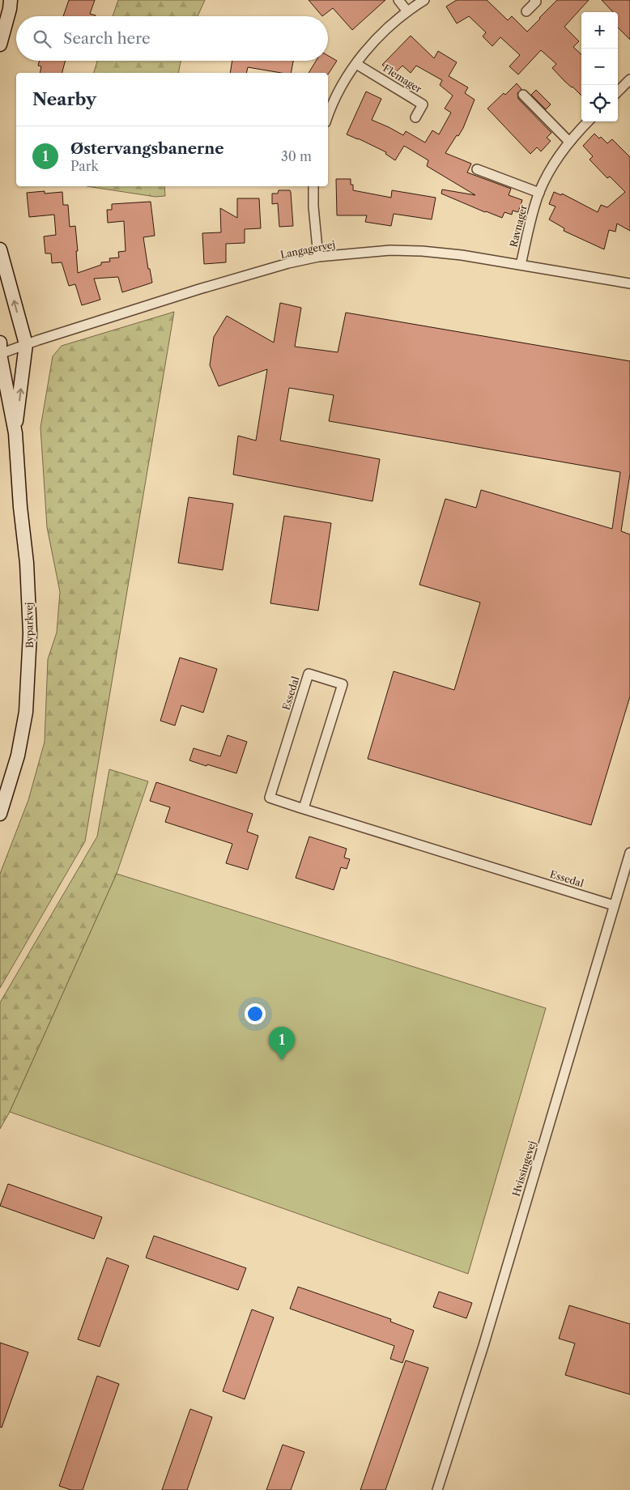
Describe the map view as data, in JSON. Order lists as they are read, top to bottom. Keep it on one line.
{"streets":{"street":["Flemager","Ravnager","Langagervej","Byparkvej","Essedal","Hvissingevej"]},"crossings":[["Ravnager","Langagervej"],["Langagervej","Byparkvej"],["Essedal","Hvissingevej"]],"page":{"map_buttons":["+","−"],"search":"Search here","heading":"Nearby","list":[{"mark":"1","name":"Østervangsbanerne","note":"Park","value":"30 m"}],"pins":"1"}}
